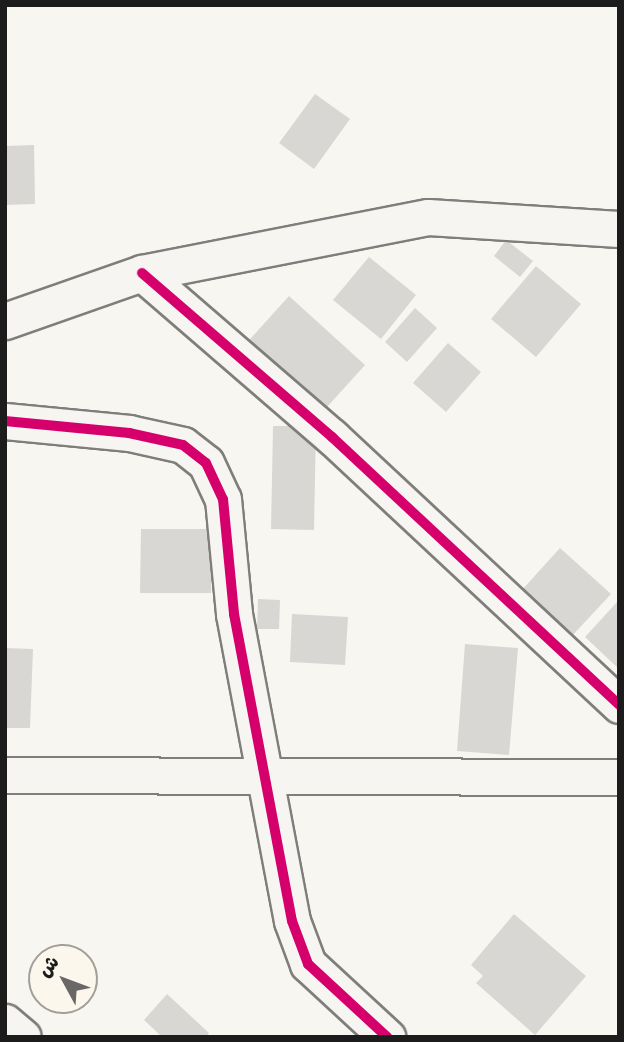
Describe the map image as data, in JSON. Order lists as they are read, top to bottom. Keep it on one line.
{"north":"top left"}
